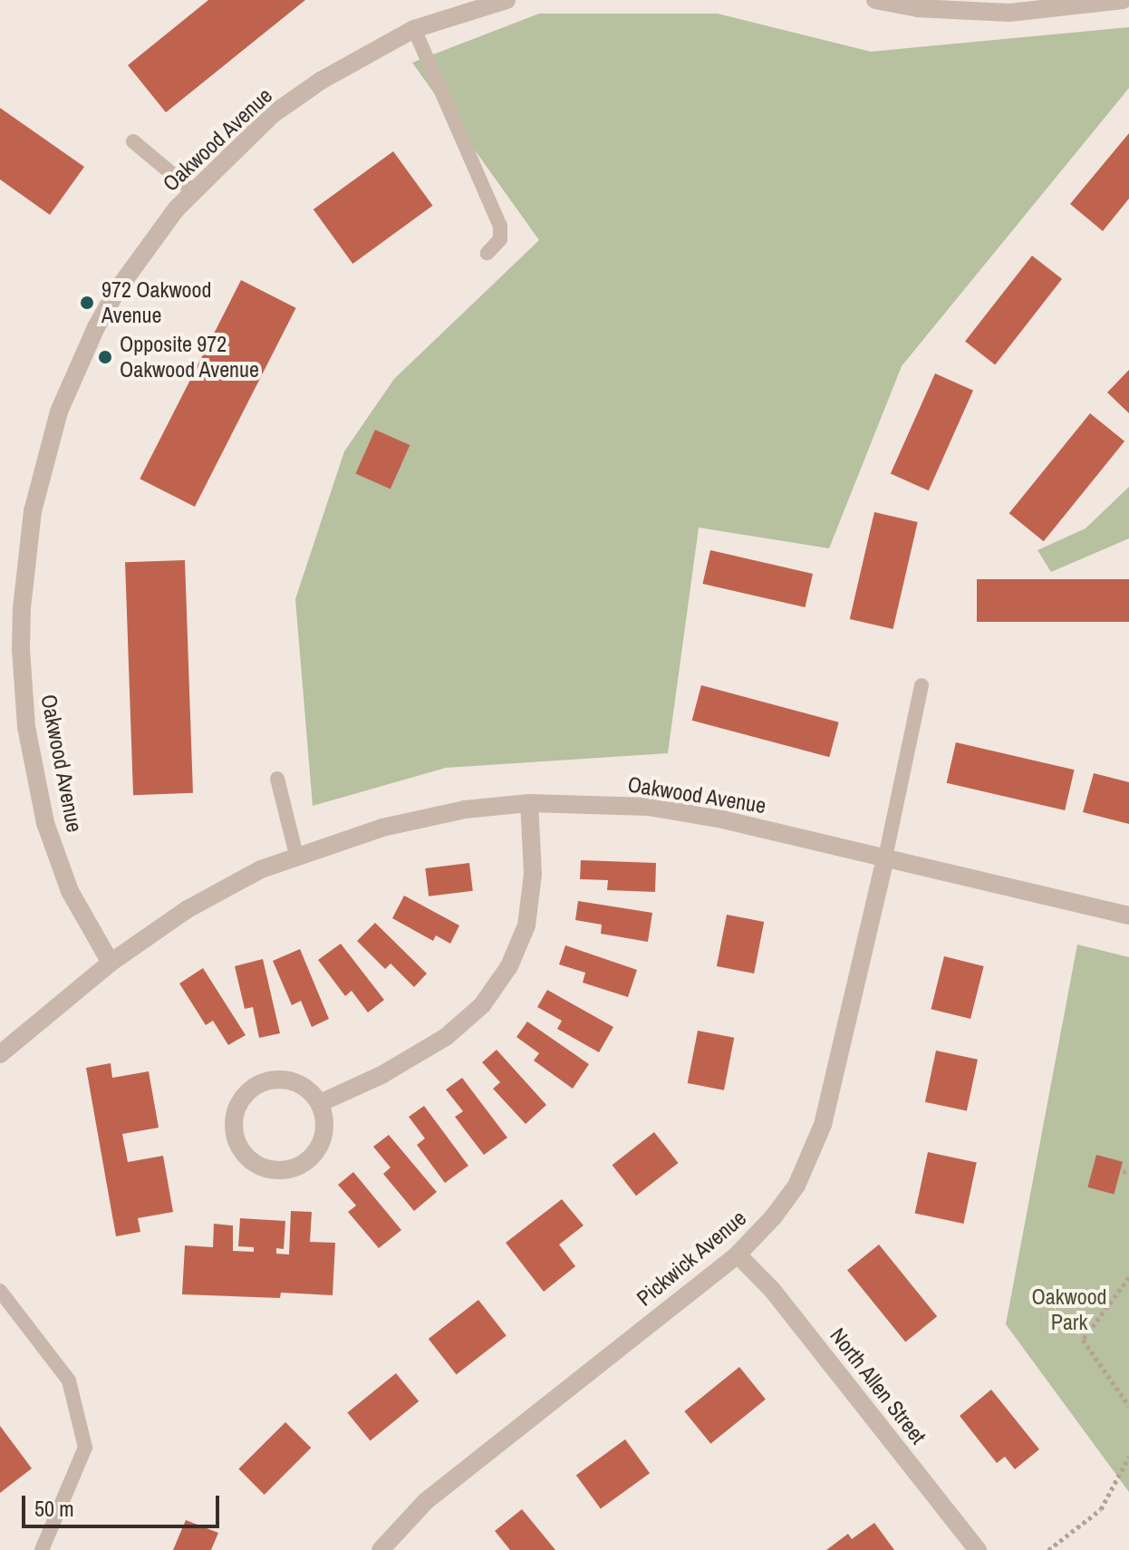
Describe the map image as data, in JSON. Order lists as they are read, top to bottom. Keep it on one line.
{"streets":{"street":["Oakwood Avenue","Pickwick Avenue","North Allen Street"]},"crossings":[["Oakwood Avenue","Pickwick Avenue"],["Pickwick Avenue","North Allen Street"]],"parks":["Oakwood Park"],"places":["972 Oakwood Avenue","Opposite 972 Oakwood Avenue"],"scale_bar":"50 m"}
